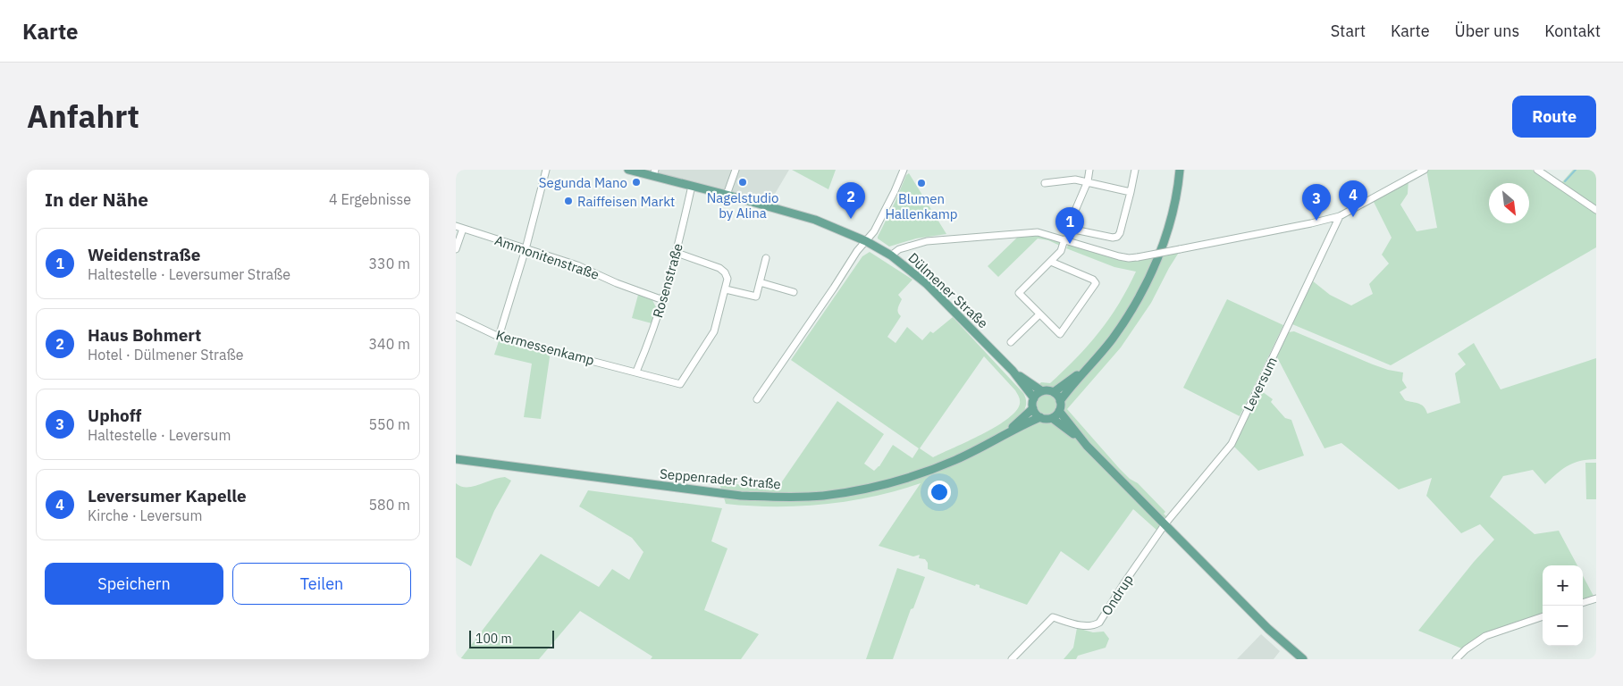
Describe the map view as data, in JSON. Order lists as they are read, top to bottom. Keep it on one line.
{"streets":{"main road":["Dülmener Straße","Seppenrader Straße"],"street":["Ammonitenstraße","Rosenstraße","Kermessenkamp","Leversum","Ondrup"]},"crossings":[["Ammonitenstraße","Rosenstraße"],["Rosenstraße","Dülmener Straße"],["Rosenstraße","Kermessenkamp"],["Dülmener Straße","Seppenrader Straße"],["Leversum","Ondrup"]],"places":["Segunda Mano","Nagelstudio by Alina","Blumen Hallenkamp","Raiffeisen Markt"],"scale_bar":"100 m","north":"bottom right","page":{"header":"Karte","nav":["Start","Karte","Über uns","Kontakt"],"title":"Anfahrt","buttons":["Route",["Speichern","Teilen"]],"heading":["In der Nähe","4 Ergebnisse"],"pins":["4","2","3","1"],"list":[{"mark":"1","name":"Weidenstraße","note":"Haltestelle · Leversumer Straße","value":"330 m"},{"mark":"2","name":"Haus Bohmert","note":"Hotel · Dülmener Straße","value":"340 m"},{"mark":"3","name":"Uphoff","note":"Haltestelle · Leversum","value":"550 m"},{"mark":"4","name":"Leversumer Kapelle","note":"Kirche · Leversum","value":"580 m"}],"map_buttons":["+","−"],"scale":"100 m"}}
